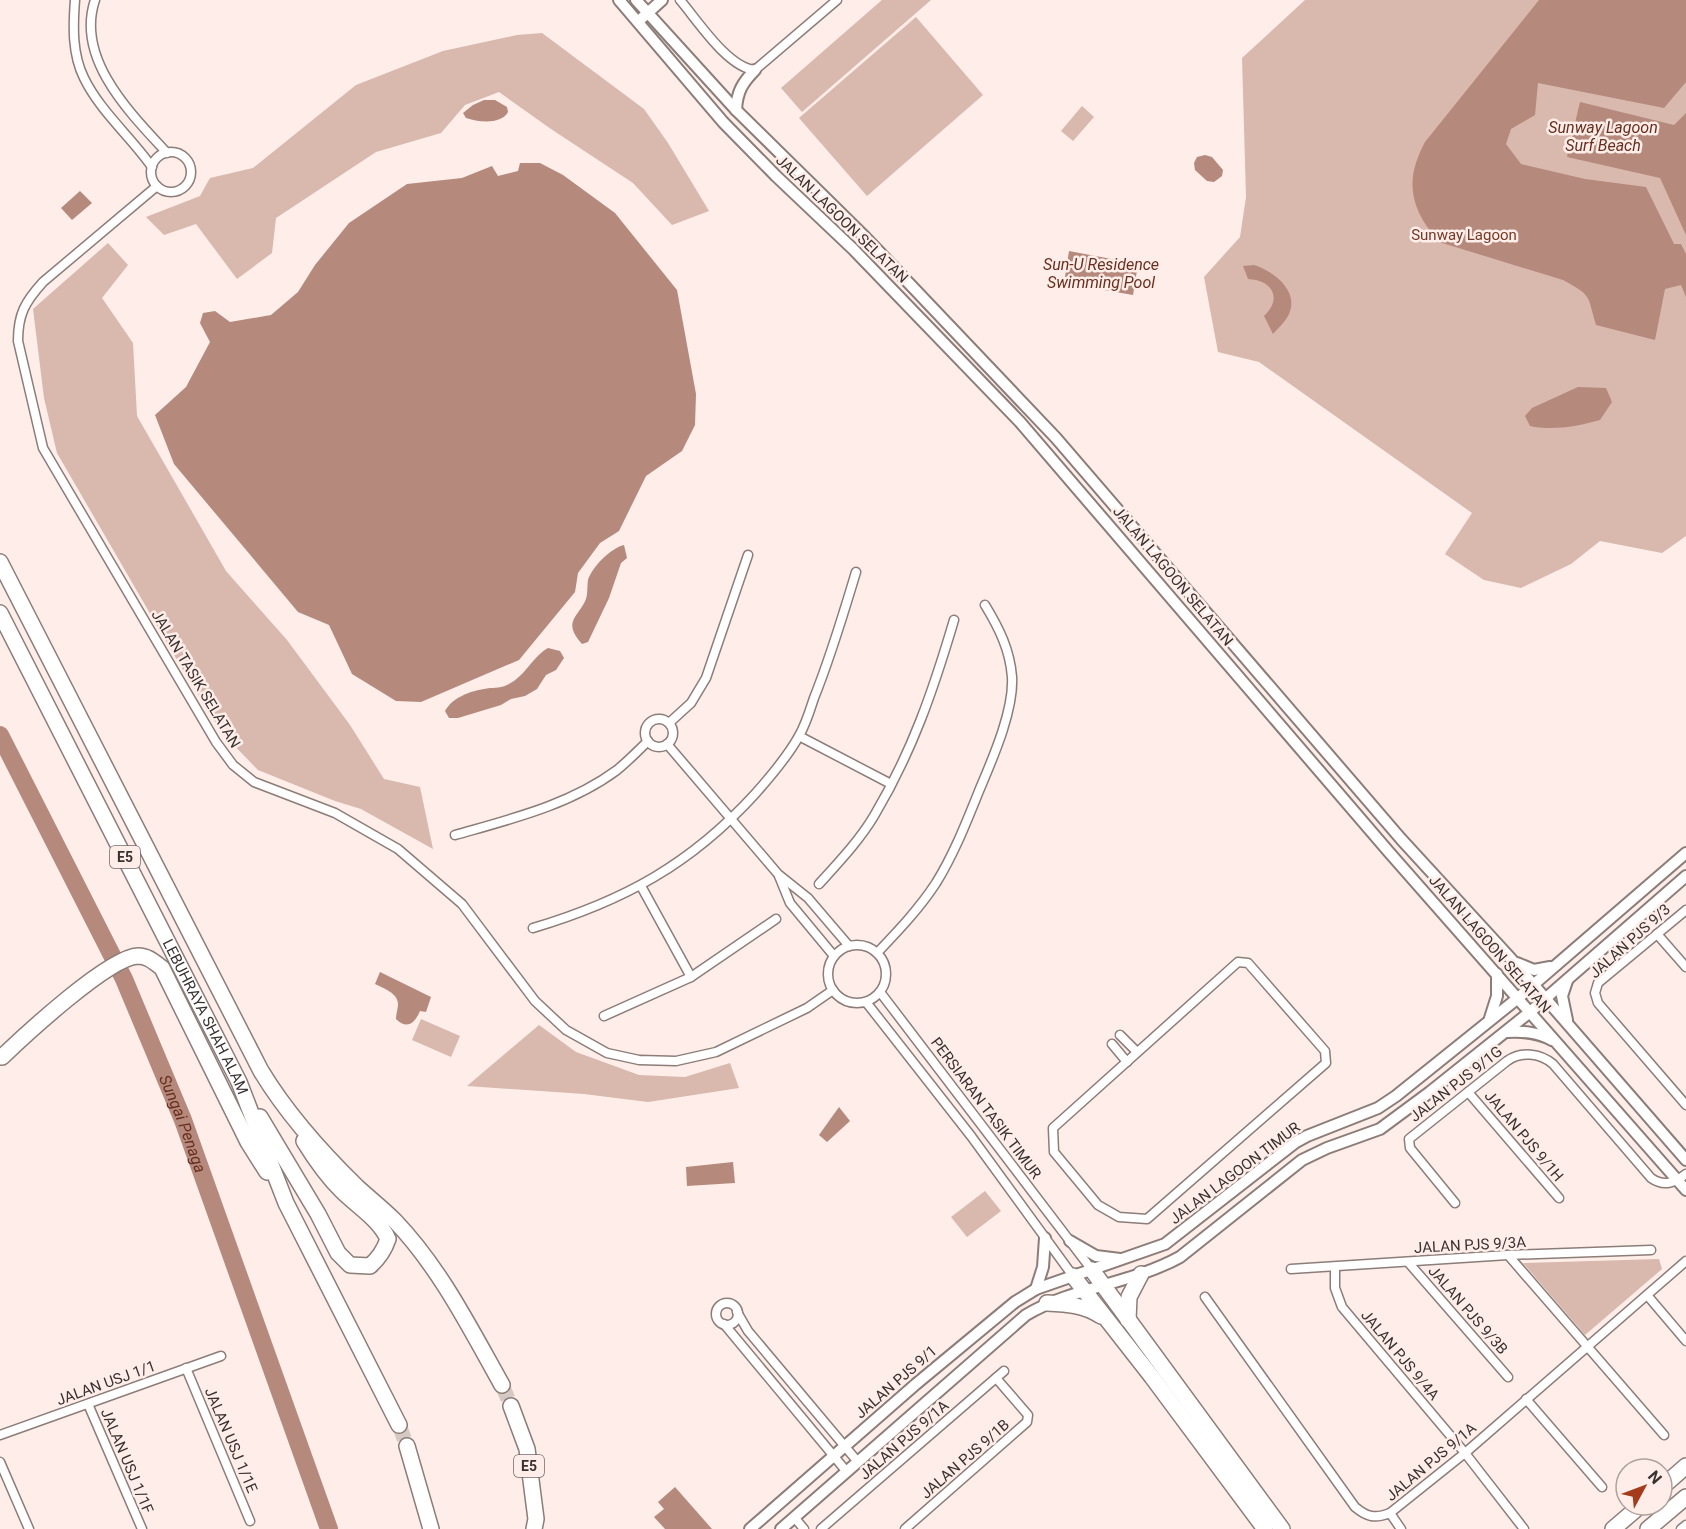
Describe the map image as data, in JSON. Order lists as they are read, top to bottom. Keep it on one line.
{"streets":{"highway":["E5","LEBUHRAYA SHAH ALAM"],"main road":["JALAN LAGOON SELATAN","JALAN LAGOON TIMUR","JALAN PJS 9/1"],"street":["JALAN TASIK SELATAN","JALAN PJS 9/3","JALAN PJS 9/1G","PERSIARAN TASIK TIMUR","JALAN PJS 9/1H","JALAN PJS 9/3A","JALAN PJS 9/3B","JALAN PJS 9/4A","JALAN USJ 1/1","JALAN USJ 1/1E","JALAN PJS 9/1A","JALAN PJS 9/1B","JALAN USJ 1/1F"]},"crossings":[["JALAN LAGOON SELATAN","JALAN PJS 9/1G"],["JALAN LAGOON SELATAN","JALAN LAGOON TIMUR"],["JALAN TASIK SELATAN","PERSIARAN TASIK TIMUR"],["JALAN PJS 9/1G","JALAN PJS 9/1H"],["PERSIARAN TASIK TIMUR","JALAN LAGOON TIMUR"],["PERSIARAN TASIK TIMUR","JALAN PJS 9/1"],["JALAN LAGOON TIMUR","JALAN PJS 9/1"],["JALAN PJS 9/3A","JALAN PJS 9/3B"],["JALAN PJS 9/3A","JALAN PJS 9/4A"],["JALAN PJS 9/4A","JALAN PJS 9/1A"],["JALAN USJ 1/1","JALAN USJ 1/1E"],["JALAN USJ 1/1","JALAN USJ 1/1F"],["JALAN PJS 9/1A","JALAN PJS 9/1B"]],"water":["Sunway Lagoon Surf Beach","Sun-U Residence Swimming Pool","Sungai Penaga"],"parks":["Sunway Lagoon"],"north":"top right"}
